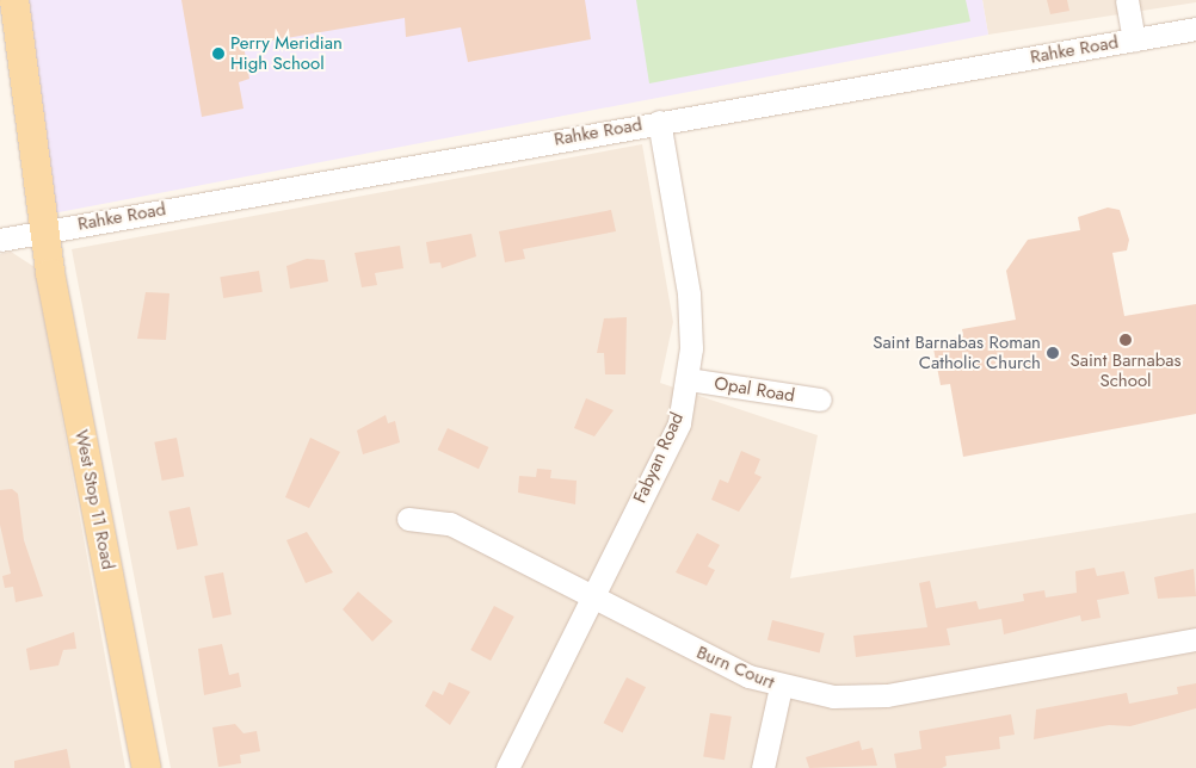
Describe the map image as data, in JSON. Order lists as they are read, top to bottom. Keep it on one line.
{"streets":{"main road":["West Stop 11 Road"],"street":["Rahke Road","Opal Road","Fabyan Road","Burn Court"]},"crossings":[["Rahke Road","Fabyan Road"],["Rahke Road","West Stop 11 Road"],["Opal Road","Fabyan Road"],["Fabyan Road","Burn Court"]],"places":["Perry Meridian High School","Saint Barnabas School","Saint Barnabas Roman Catholic Church"]}
